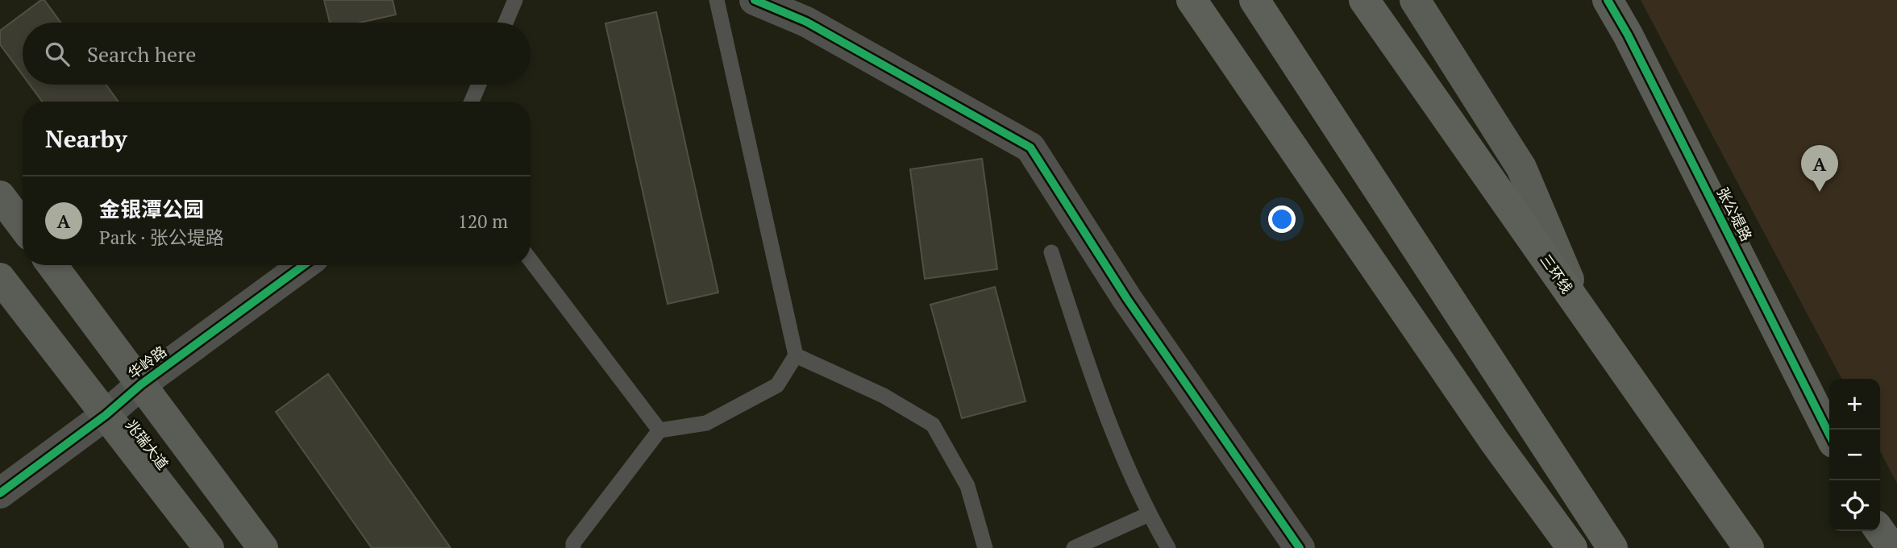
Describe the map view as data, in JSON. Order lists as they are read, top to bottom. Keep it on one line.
{"streets":{"highway":["三环线"],"street":["张公堤路","华岭路","兆瑞大道"]},"crossings":[["华岭路","兆瑞大道"]],"page":{"search":"Search here","heading":"Nearby","pins":"A","list":[{"mark":"A","name":"金银潭公园","note":"Park · 张公堤路","value":"120 m"}],"map_buttons":["+","−"]}}
